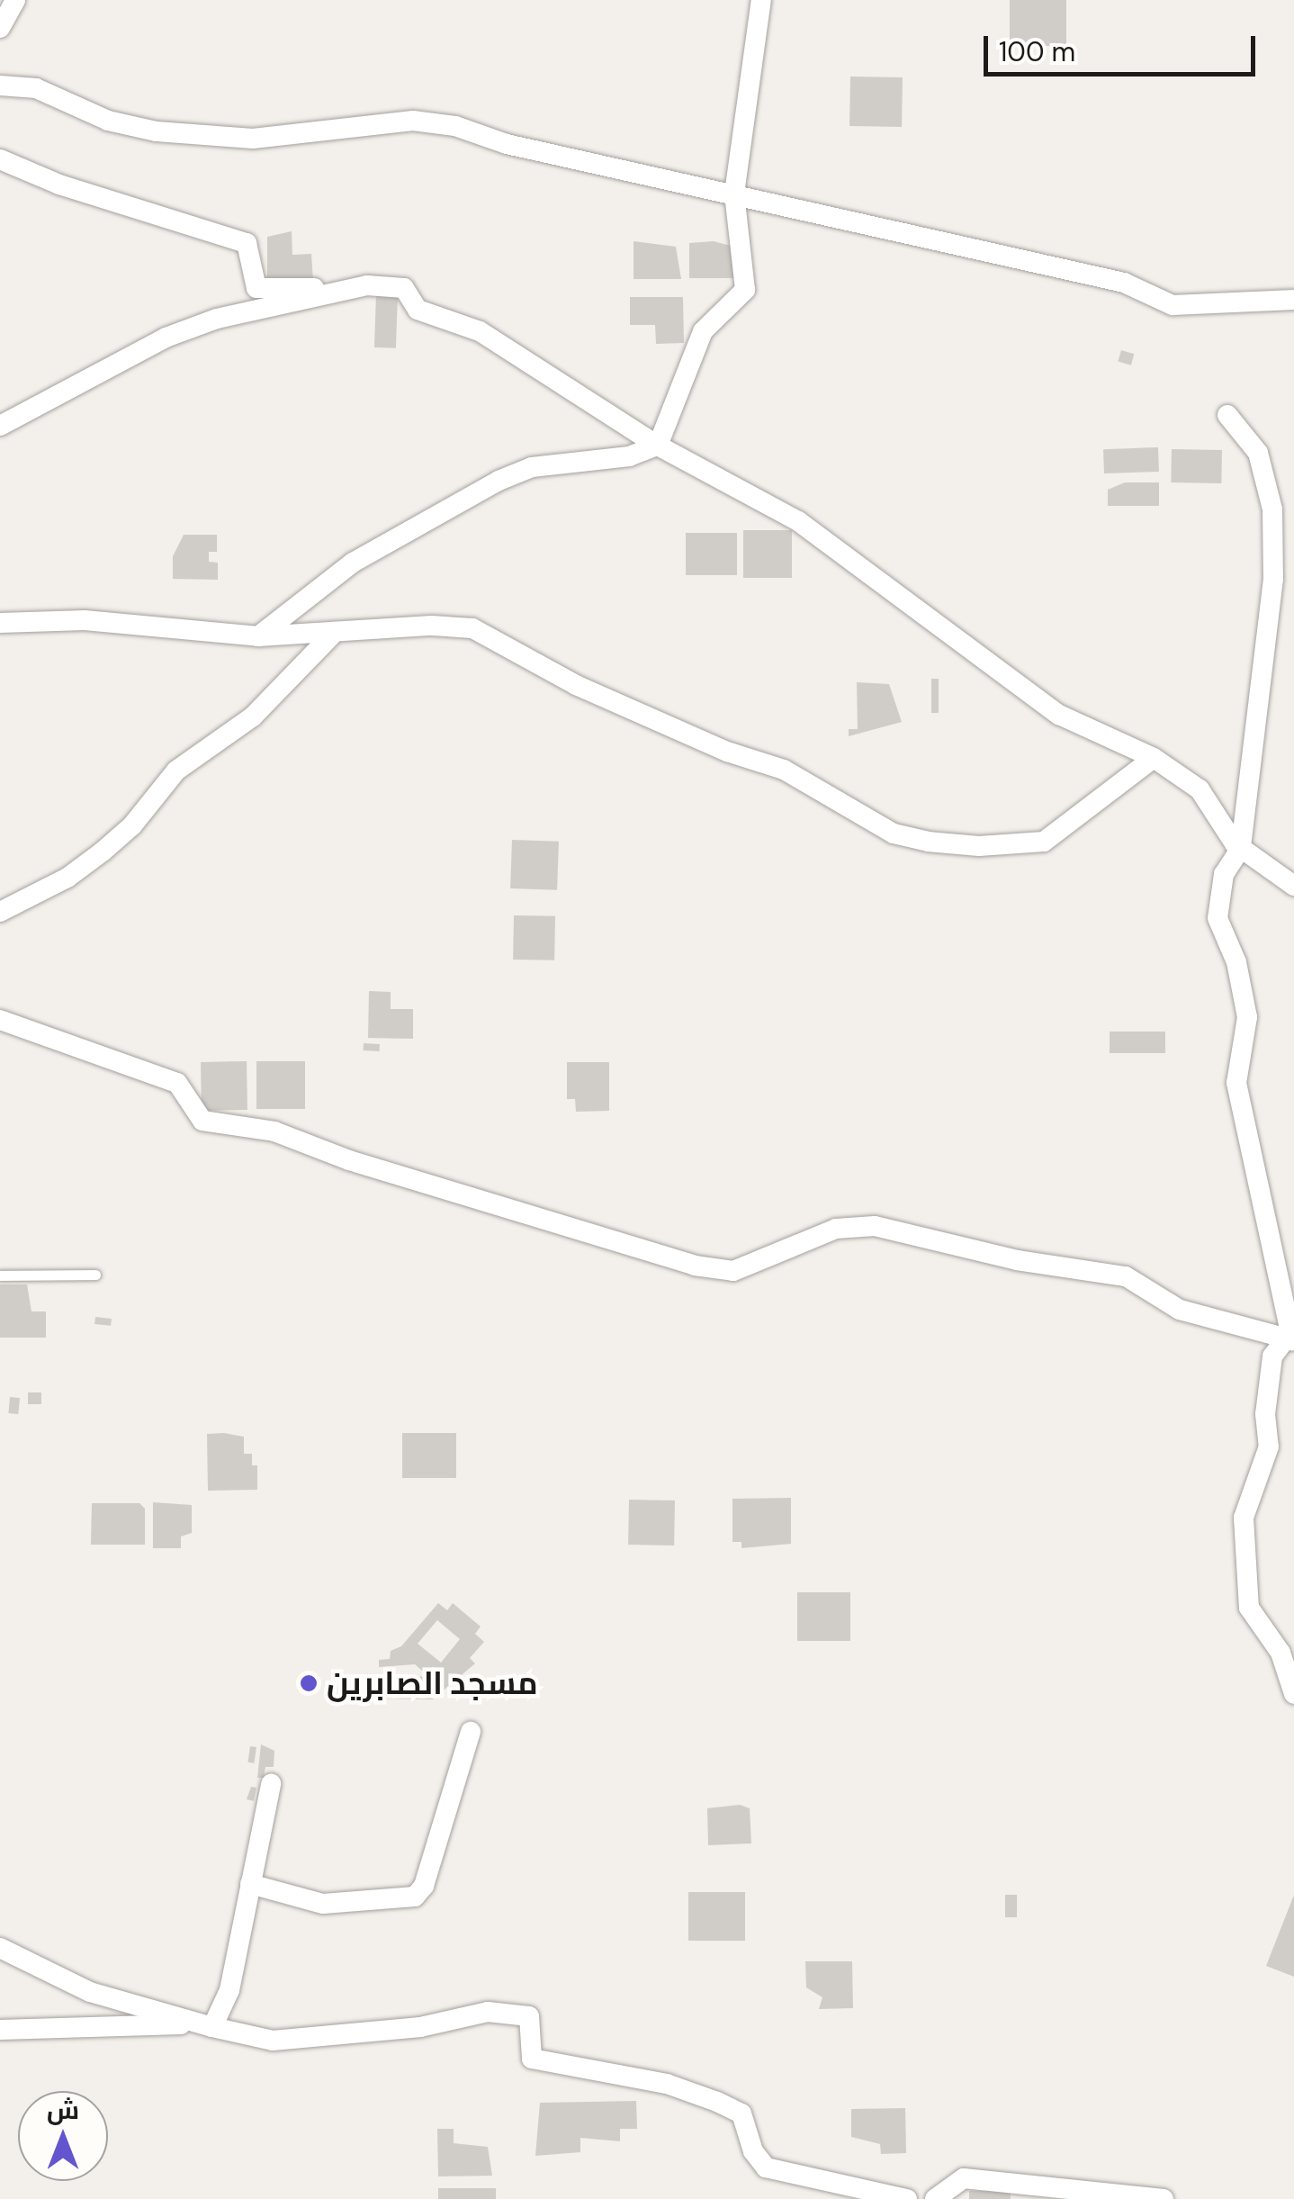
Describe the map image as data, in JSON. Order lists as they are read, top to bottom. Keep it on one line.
{"places":["مسجد الصابرين"],"scale_bar":"100 m","north":"top"}
